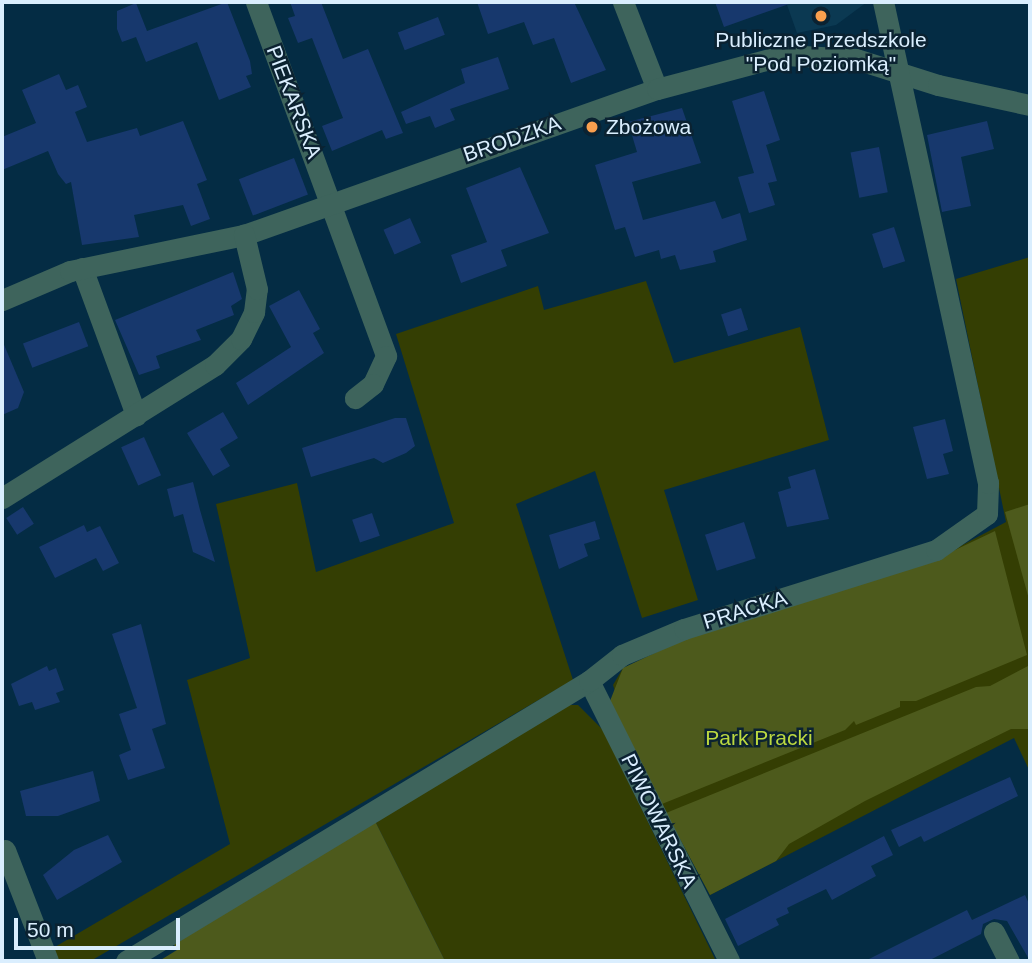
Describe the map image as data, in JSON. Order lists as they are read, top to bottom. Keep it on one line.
{"streets":{"street":["PIEKARSKA","BRODZKA","PRACKA","PIWOWARSKA"]},"crossings":[["PIEKARSKA","BRODZKA"],["BRODZKA","PRACKA"],["PRACKA","PIWOWARSKA"]],"parks":["Park Pracki"],"places":["Publiczne Przedszkole \"Pod Poziomką\"","Zbożowa"],"scale_bar":"50 m"}
